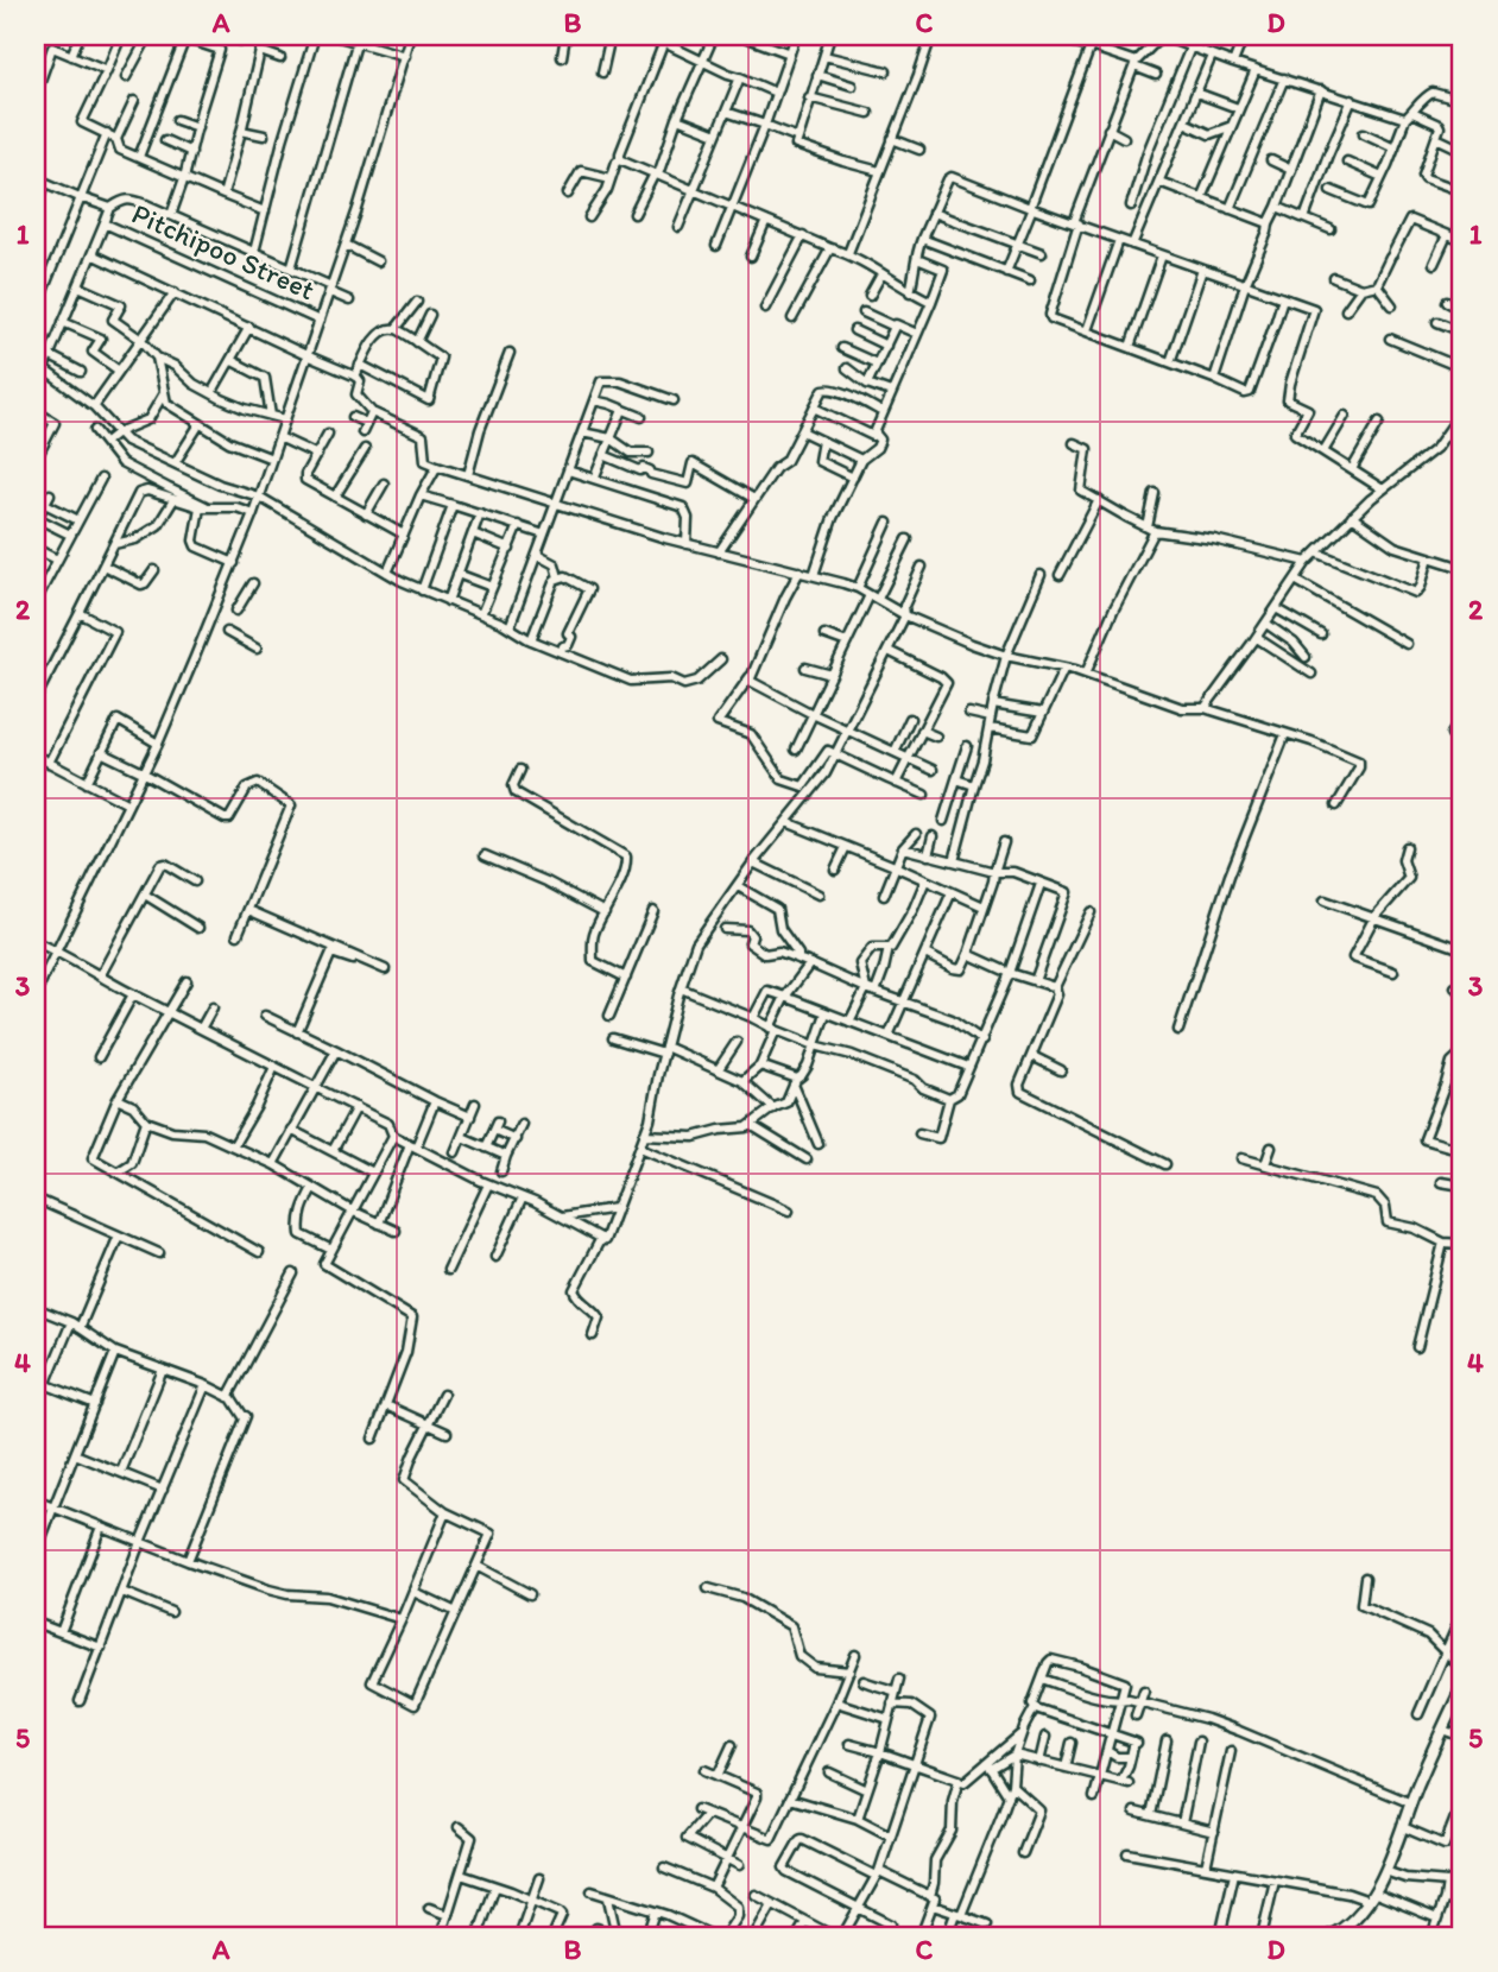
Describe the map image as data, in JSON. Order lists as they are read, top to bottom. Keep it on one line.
{"streets":{"street":["Pitchipoo Street"]},"grid":{"columns":["A","B","C","D"],"rows":["1","2","3","4","5"]}}
